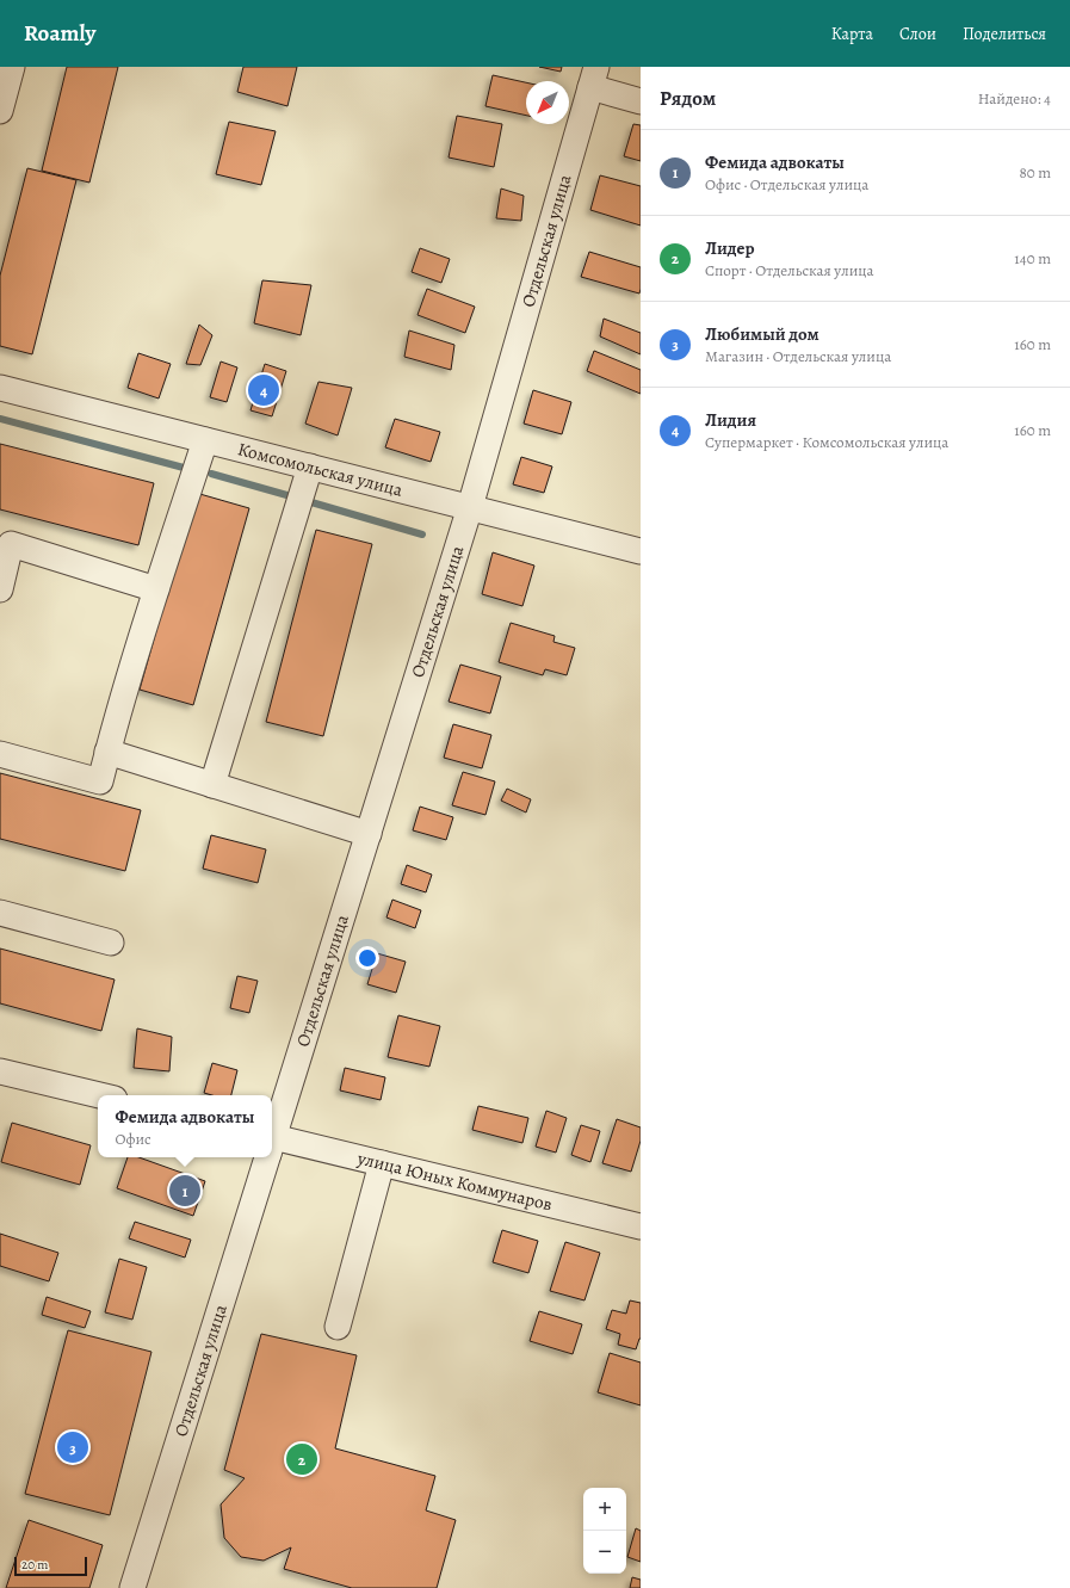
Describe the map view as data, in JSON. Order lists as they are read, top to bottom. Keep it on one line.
{"streets":{"street":["Отдельская улица","Комсомольская улица","улица Юных Коммунаров"]},"crossings":[["Отдельская улица","Комсомольская улица"]],"scale_bar":"20 m","north":"bottom left","page":{"header":"Roamly","nav":["Карта","Слои","Поделиться"],"heading":["Рядом","Найдено: 4"],"list":[{"mark":"1","name":"Фемида адвокаты","note":"Офис · Отдельская улица","value":"80 m"},{"mark":"2","name":"Лидер","note":"Спорт · Отдельская улица","value":"140 m"},{"mark":"3","name":"Любимый дом","note":"Магазин · Отдельская улица","value":"160 m"},{"mark":"4","name":"Лидия","note":"Супермаркет · Комсомольская улица","value":"160 m"}],"pins":["4","1","3","2"],"popup":["Фемида адвокаты","Офис"],"map_buttons":["+","−"],"scale":"20 m"}}
